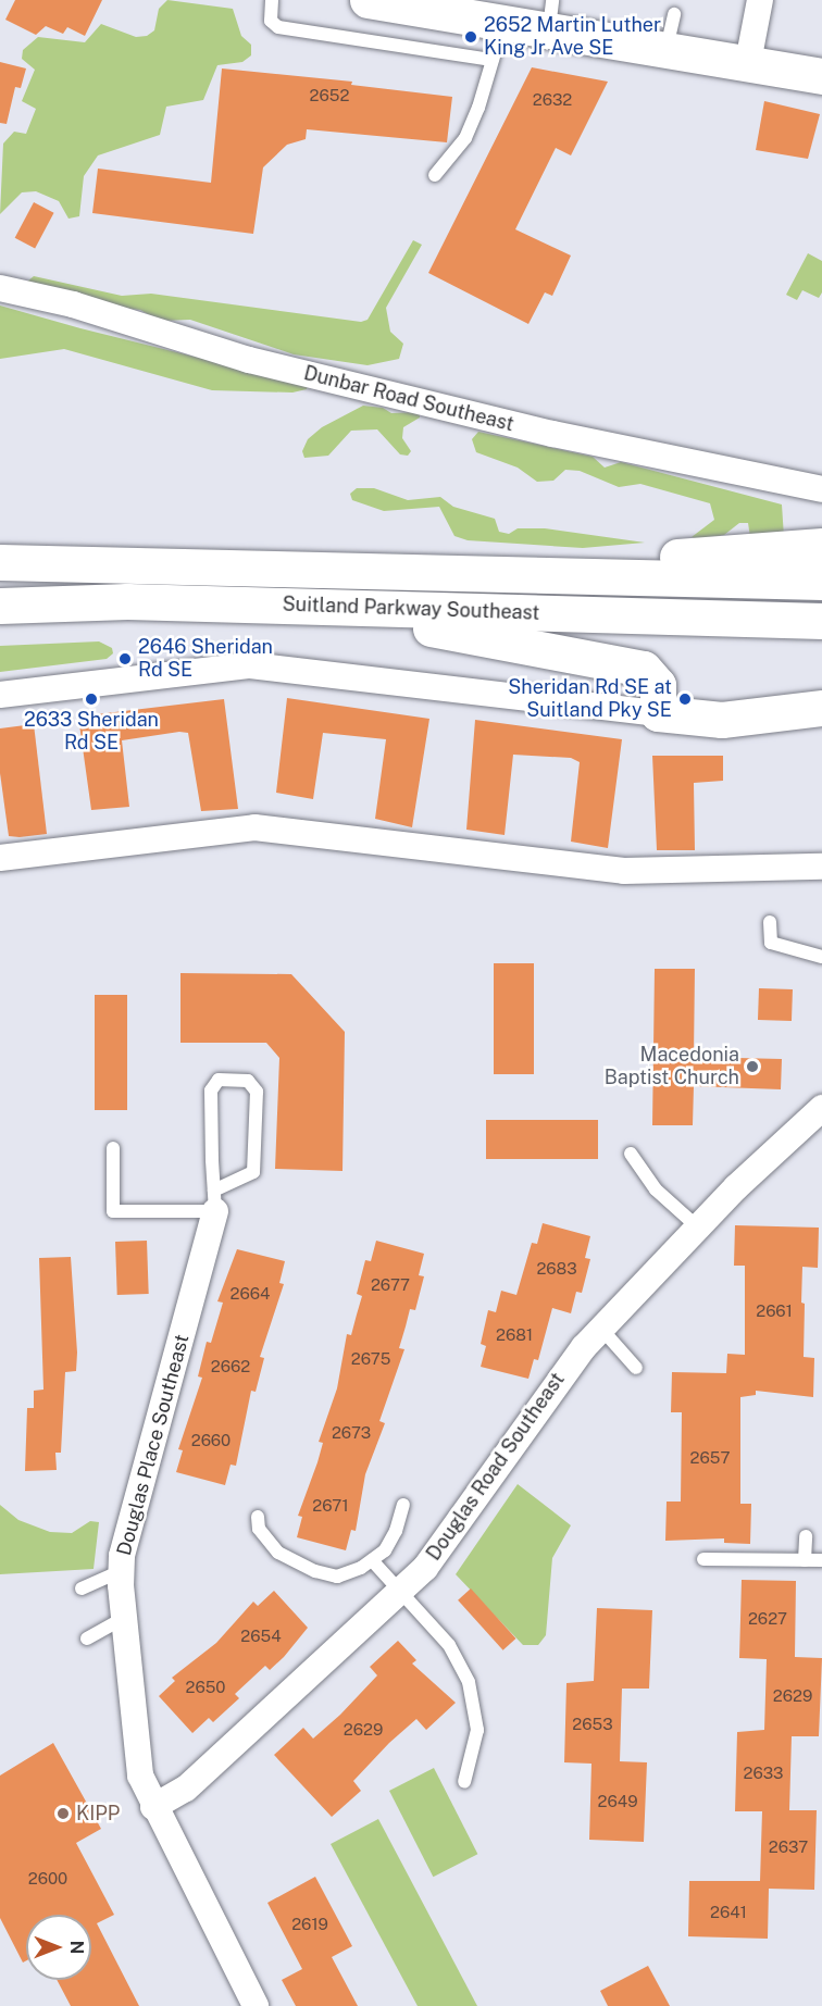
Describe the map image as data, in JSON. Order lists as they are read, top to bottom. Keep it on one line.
{"streets":{"main road":["Suitland Parkway Southeast"],"street":["Dunbar Road Southeast","Douglas Place Southeast","Douglas Road Southeast"]},"crossings":[["Douglas Place Southeast","Douglas Road Southeast"]],"places":["2652 Martin Luther King Jr Ave SE","2646 Sheridan Rd SE","2633 Sheridan Rd SE","Sheridan Rd SE at Suitland Pky SE","Macedonia Baptist Church","KIPP"],"house_numbers":["2652","2632","2683","2677","2664","2661","2681","2675","2662","2673","2660","2657","2671","2627","2654","2650","2629","2653","2629","2633","2649","2637","2600","2641","2619"],"north":"right"}
